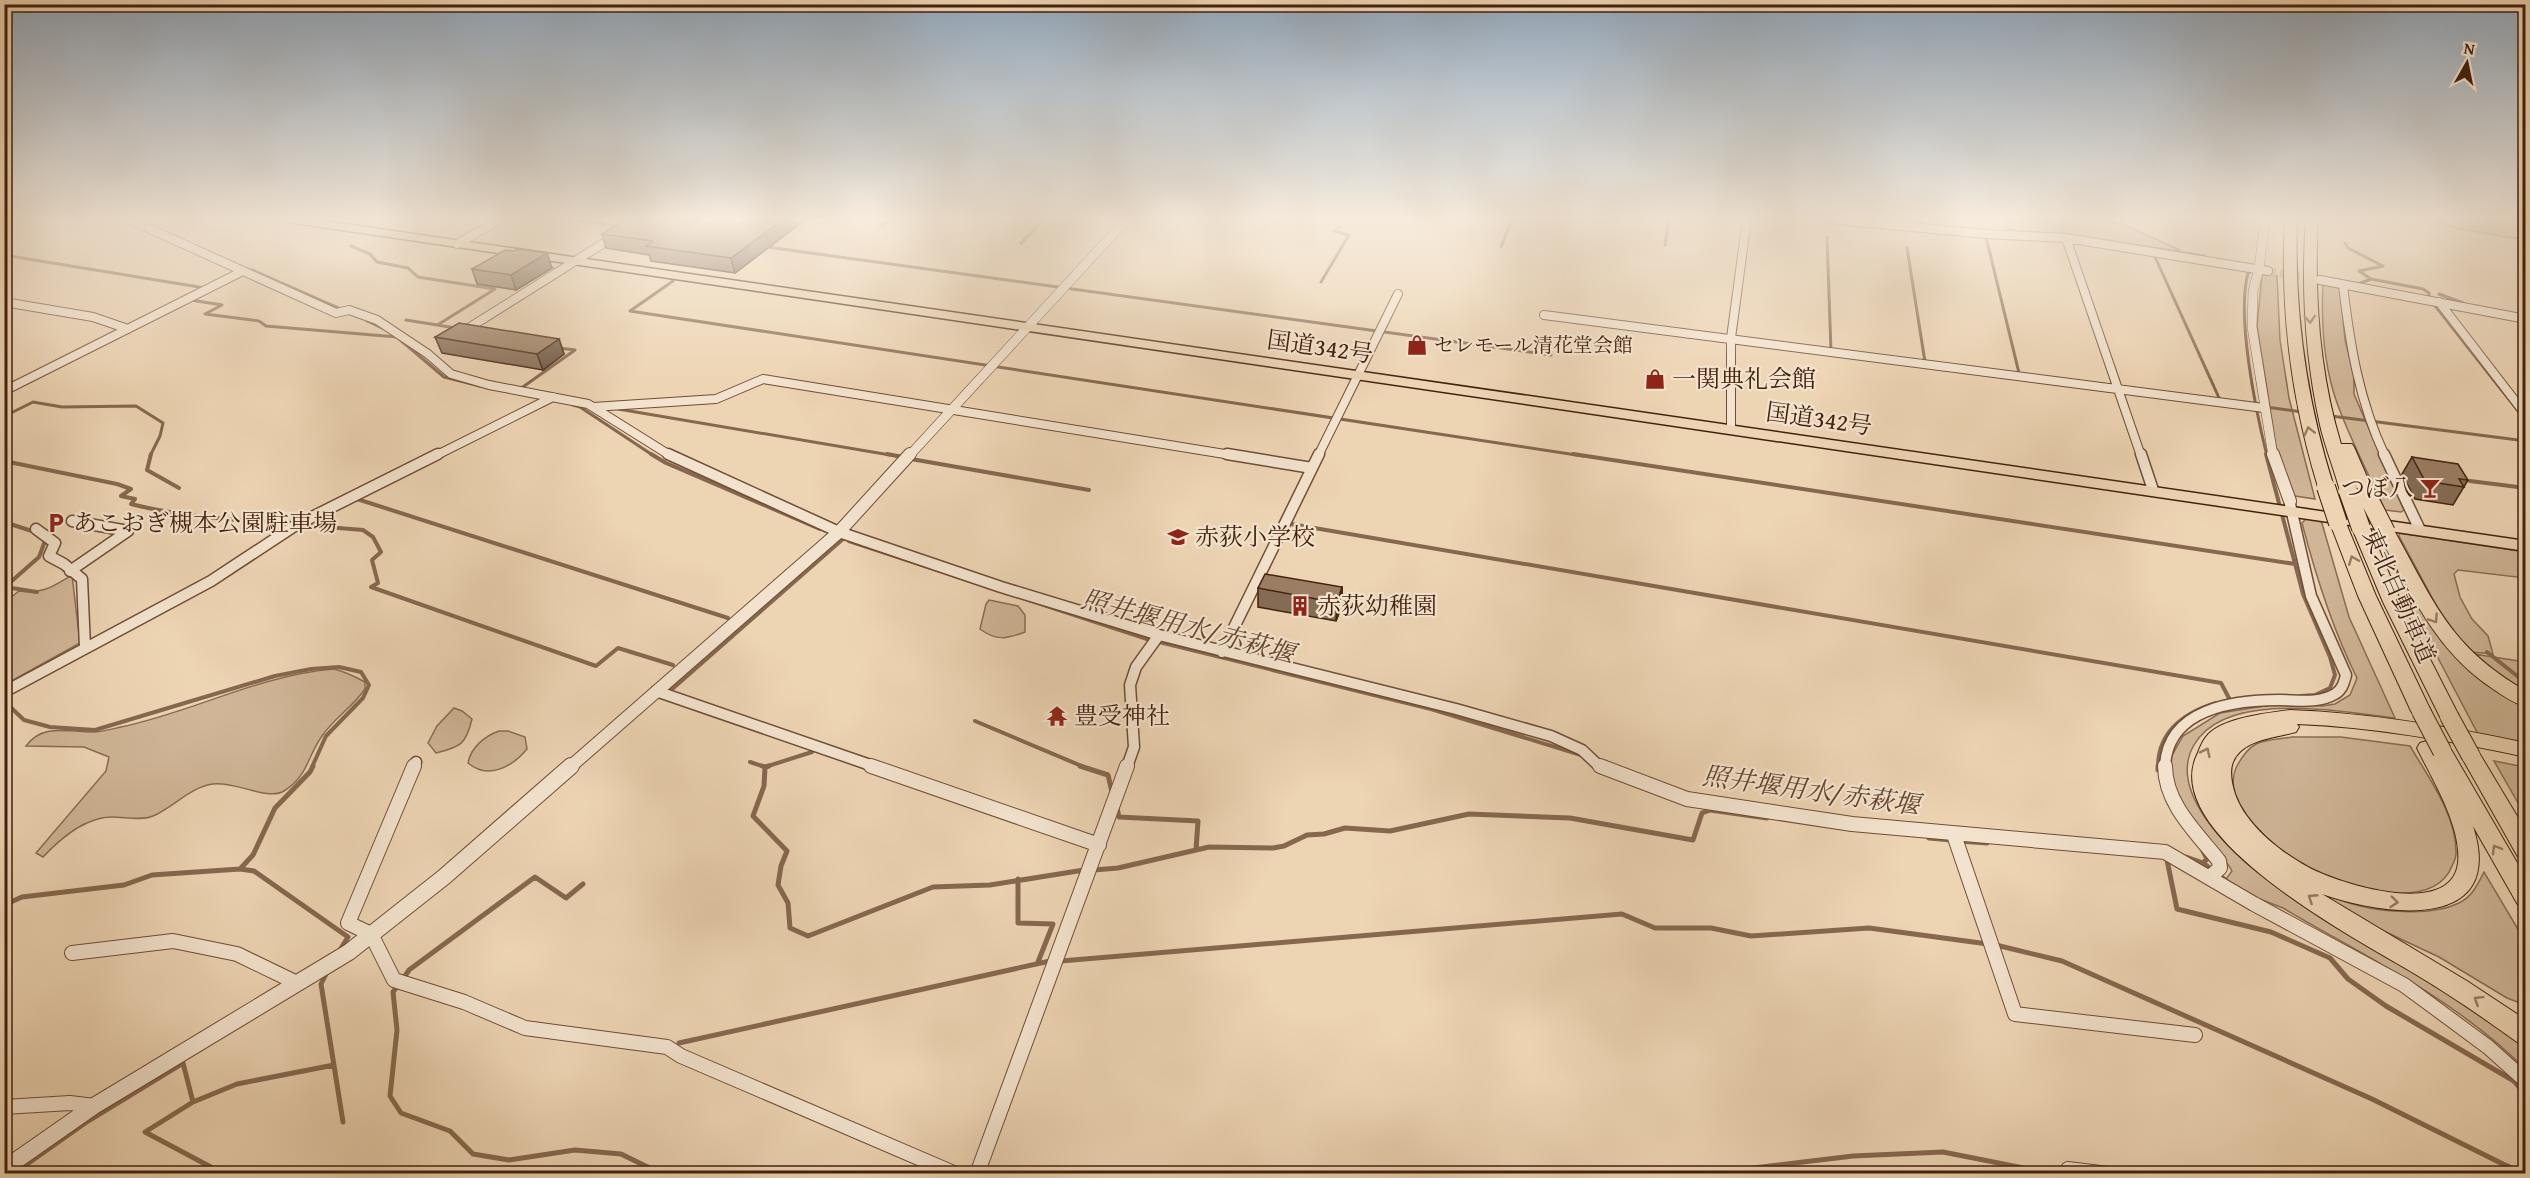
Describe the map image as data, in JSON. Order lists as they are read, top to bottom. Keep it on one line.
{"streets":{"highway":["国道342号","東北自動車道"]},"water":["照井堰用水/赤萩堰"],"places":{"shop":["セレモール清花堂会館","一関典礼会館"],"bar":["つぼ八"],"parking":["あこおぎ槻本公園駐車場"],"school or university":["赤荻小学校"],"building":["赤荻幼稚園"],"temple":["豊受神社"]},"north":"top"}
